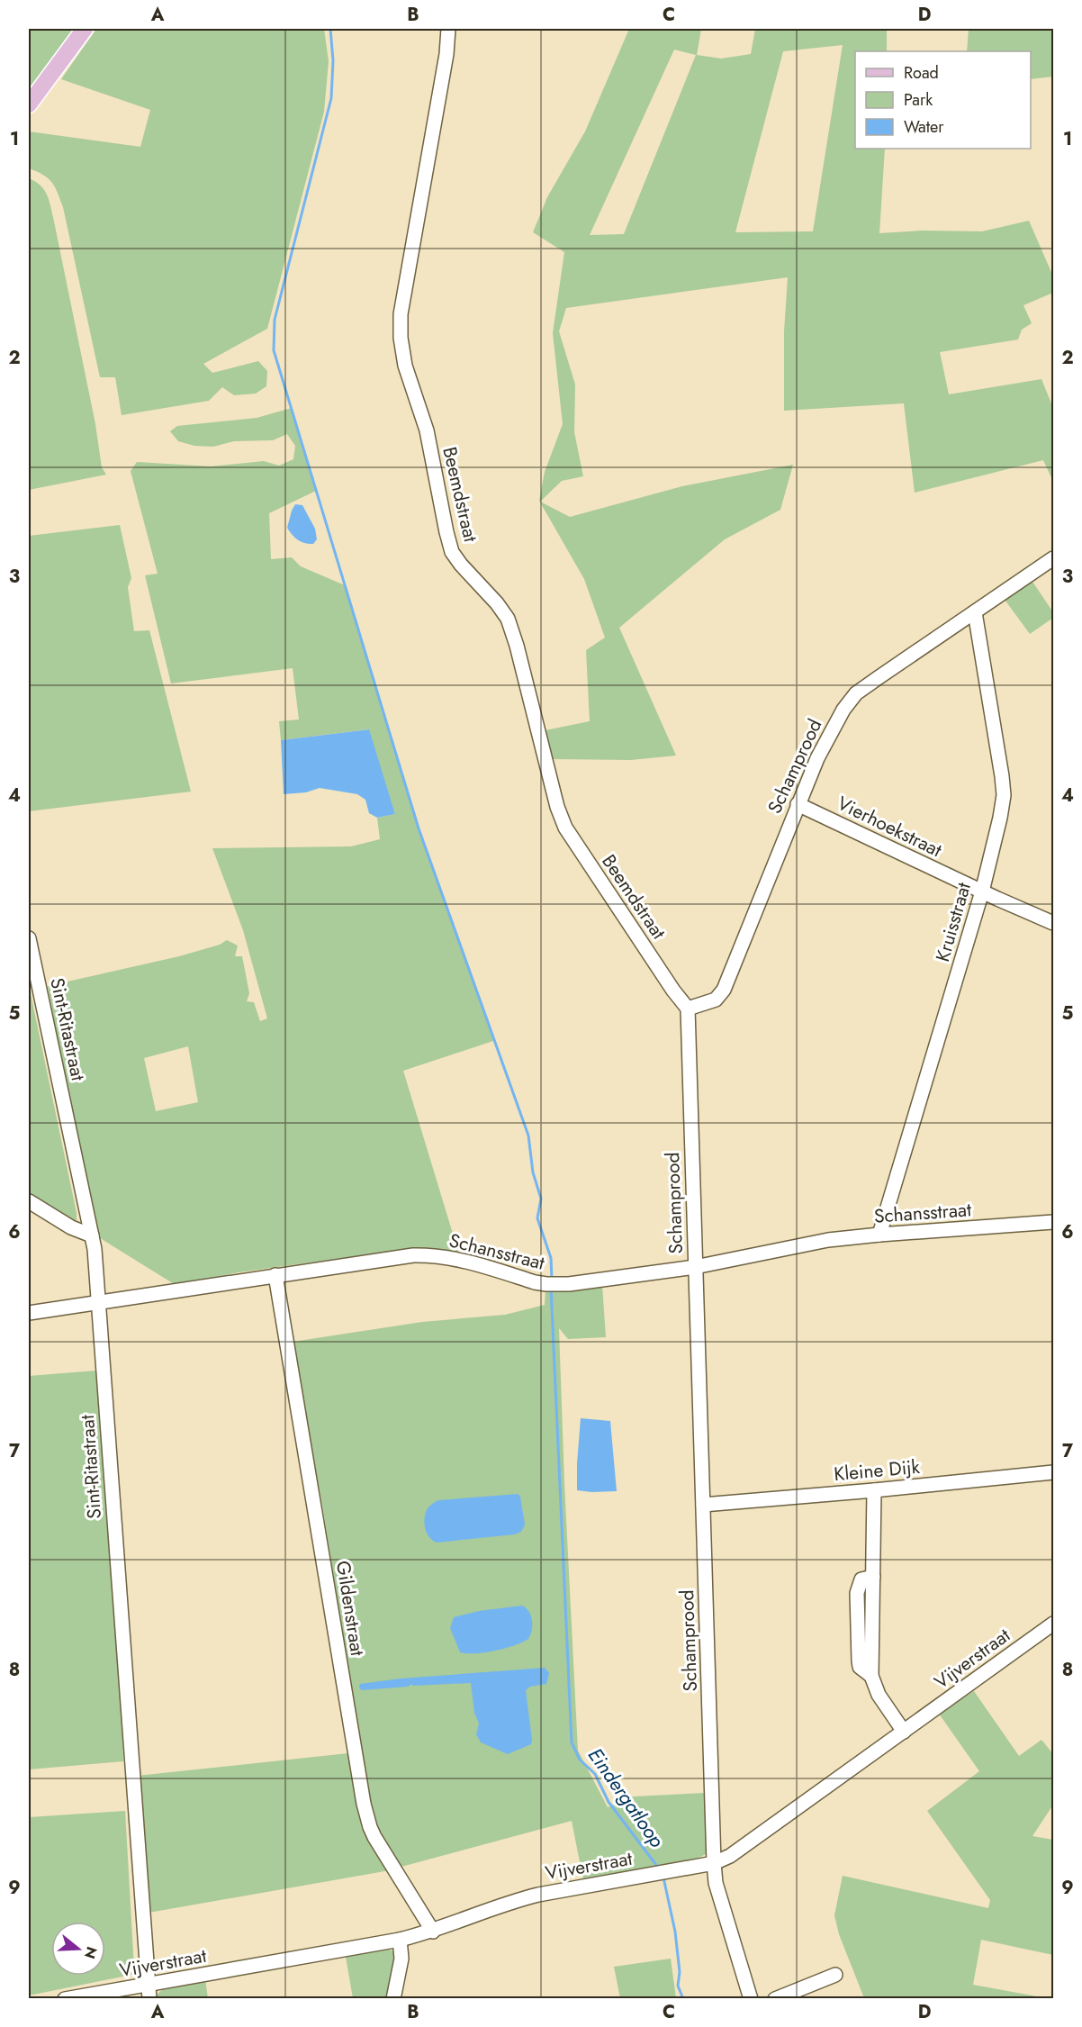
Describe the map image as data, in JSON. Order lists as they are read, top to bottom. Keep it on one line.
{"streets":{"street":["Beemdstraat","Schamprood","Vierhoekstraat","Kruisstraat","Sint-Ritastraat","Schansstraat","Kleine Dijk","Gildenstraat","Vijverstraat"]},"crossings":[["Beemdstraat","Schamprood"],["Schamprood","Vierhoekstraat"],["Schamprood","Kruisstraat"],["Schamprood","Schansstraat"],["Schamprood","Kleine Dijk"],["Schamprood","Vijverstraat"],["Vierhoekstraat","Kruisstraat"],["Kruisstraat","Schansstraat"],["Sint-Ritastraat","Schansstraat"],["Sint-Ritastraat","Vijverstraat"],["Schansstraat","Gildenstraat"],["Gildenstraat","Vijverstraat"]],"water":["Eindergatloop"],"legend":["Road","Park","Water"],"north":"right","grid":{"columns":["A","B","C","D"],"rows":["1","2","3","4","5","6","7","8","9"]}}
